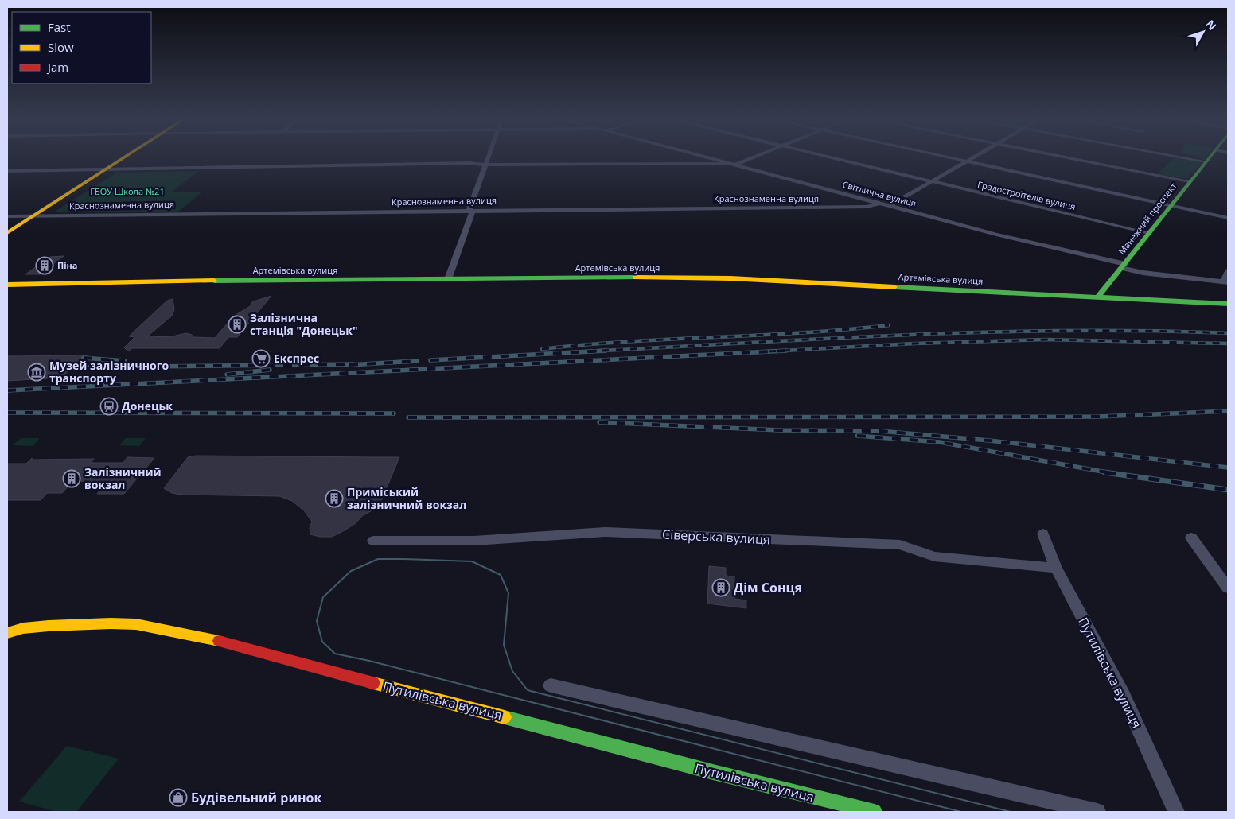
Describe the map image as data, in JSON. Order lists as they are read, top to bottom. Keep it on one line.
{"streets":{"street":["Світлична вулиця","Градостроїтелiв вулиця","Краснознаменна вулиця","Манежний проспект","Артемівська вулиця","Сіверська вулиця","Путилівська вулиця"]},"crossings":[["Світлична вулиця","Краснознаменна вулиця"],["Світлична вулиця","Манежний проспект"],["Градостроїтелiв вулиця","Манежний проспект"],["Манежний проспект","Артемівська вулиця"],["Сіверська вулиця","Путилівська вулиця"]],"parks":["ГБОУ Школа №21"],"places":{"building":["Піна","Залізнична станція \"Донецьк\"","Залізничний вокзал","Приміський залізничний вокзал","Дім Сонця"],"supermarket":["Експрес"],"museum":["Музей залізничного транспорту"],"station":["Донецьк"],"shop":["Будівельний ринок"]},"legend":["Fast","Slow","Jam"],"north":"top right"}
